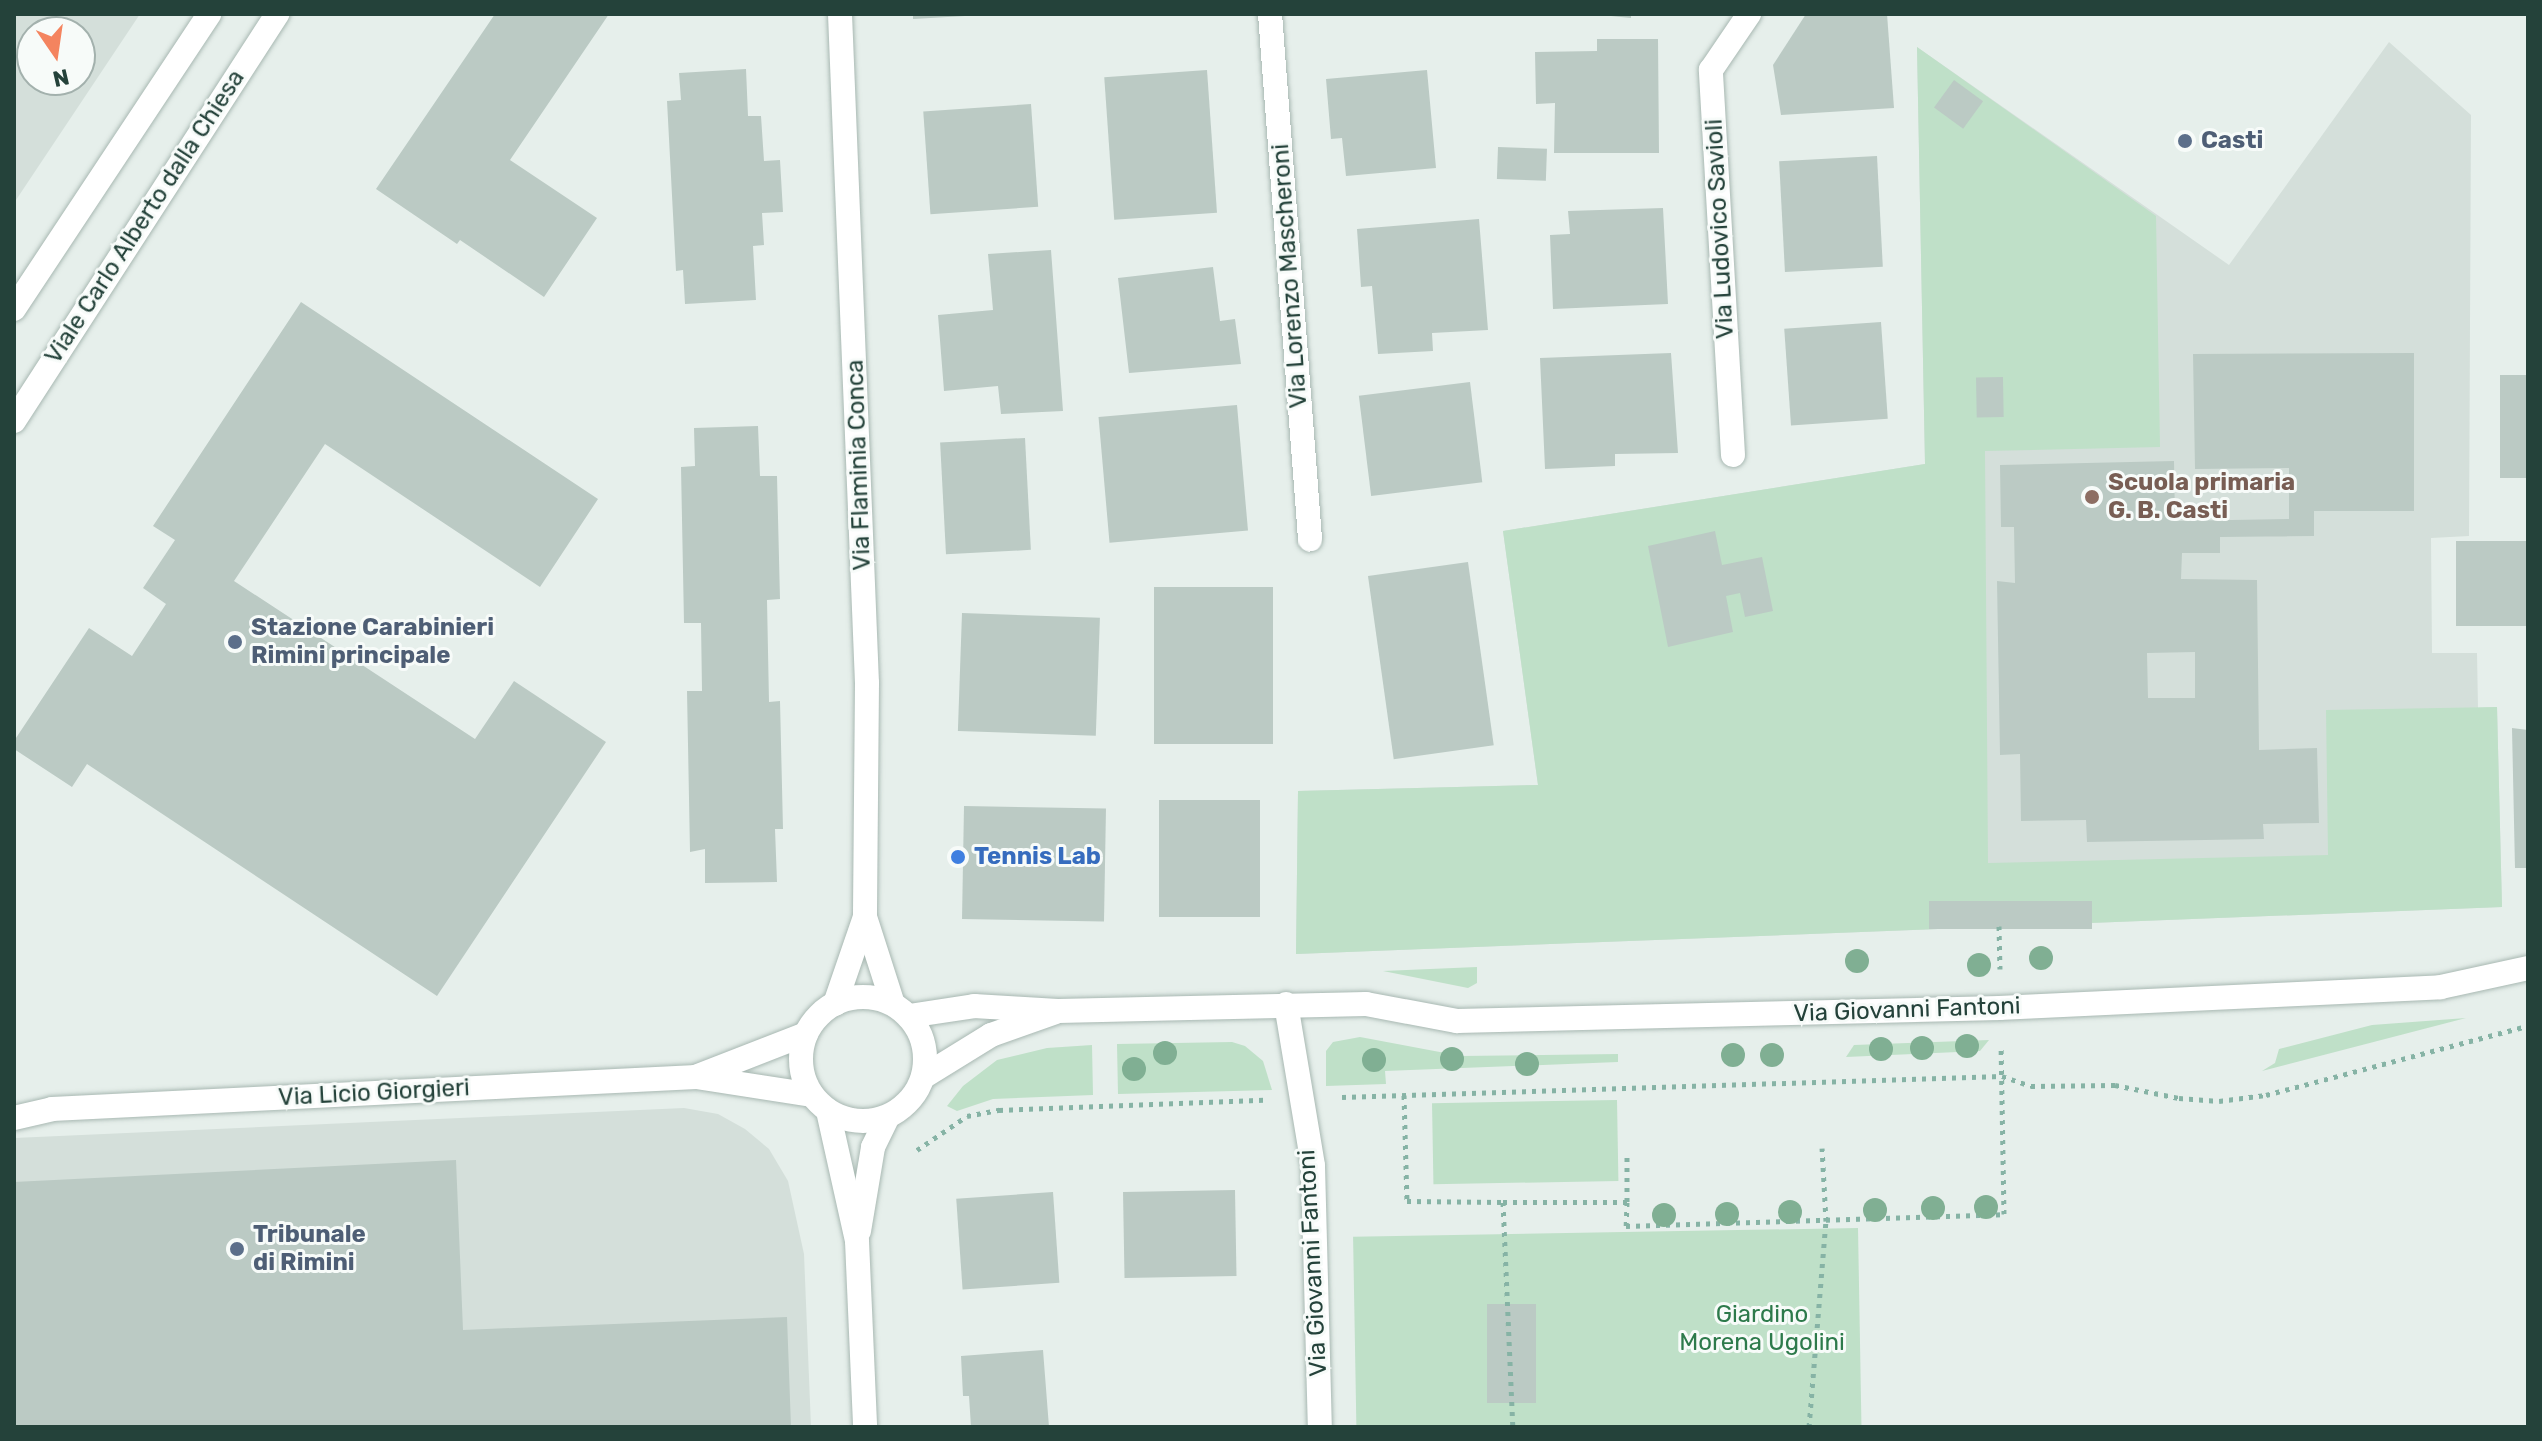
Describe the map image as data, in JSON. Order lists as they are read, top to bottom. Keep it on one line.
{"streets":{"street":["Viale Carlo Alberto dalla Chiesa","Via Ludovico Savioli","Via Lorenzo Mascheroni","Via Flaminia Conca","Via Giovanni Fantoni","Via Licio Giorgieri"]},"crossings":[["Via Flaminia Conca","Via Giovanni Fantoni"],["Via Flaminia Conca","Via Licio Giorgieri"],["Via Giovanni Fantoni","Via Licio Giorgieri"]],"parks":["Giardino Morena Ugolini"],"places":["Casti","Scuola primaria G. B. Casti","Stazione Carabinieri Rimini principale","Tennis Lab","Tribunale di Rimini"],"north":"bottom"}
